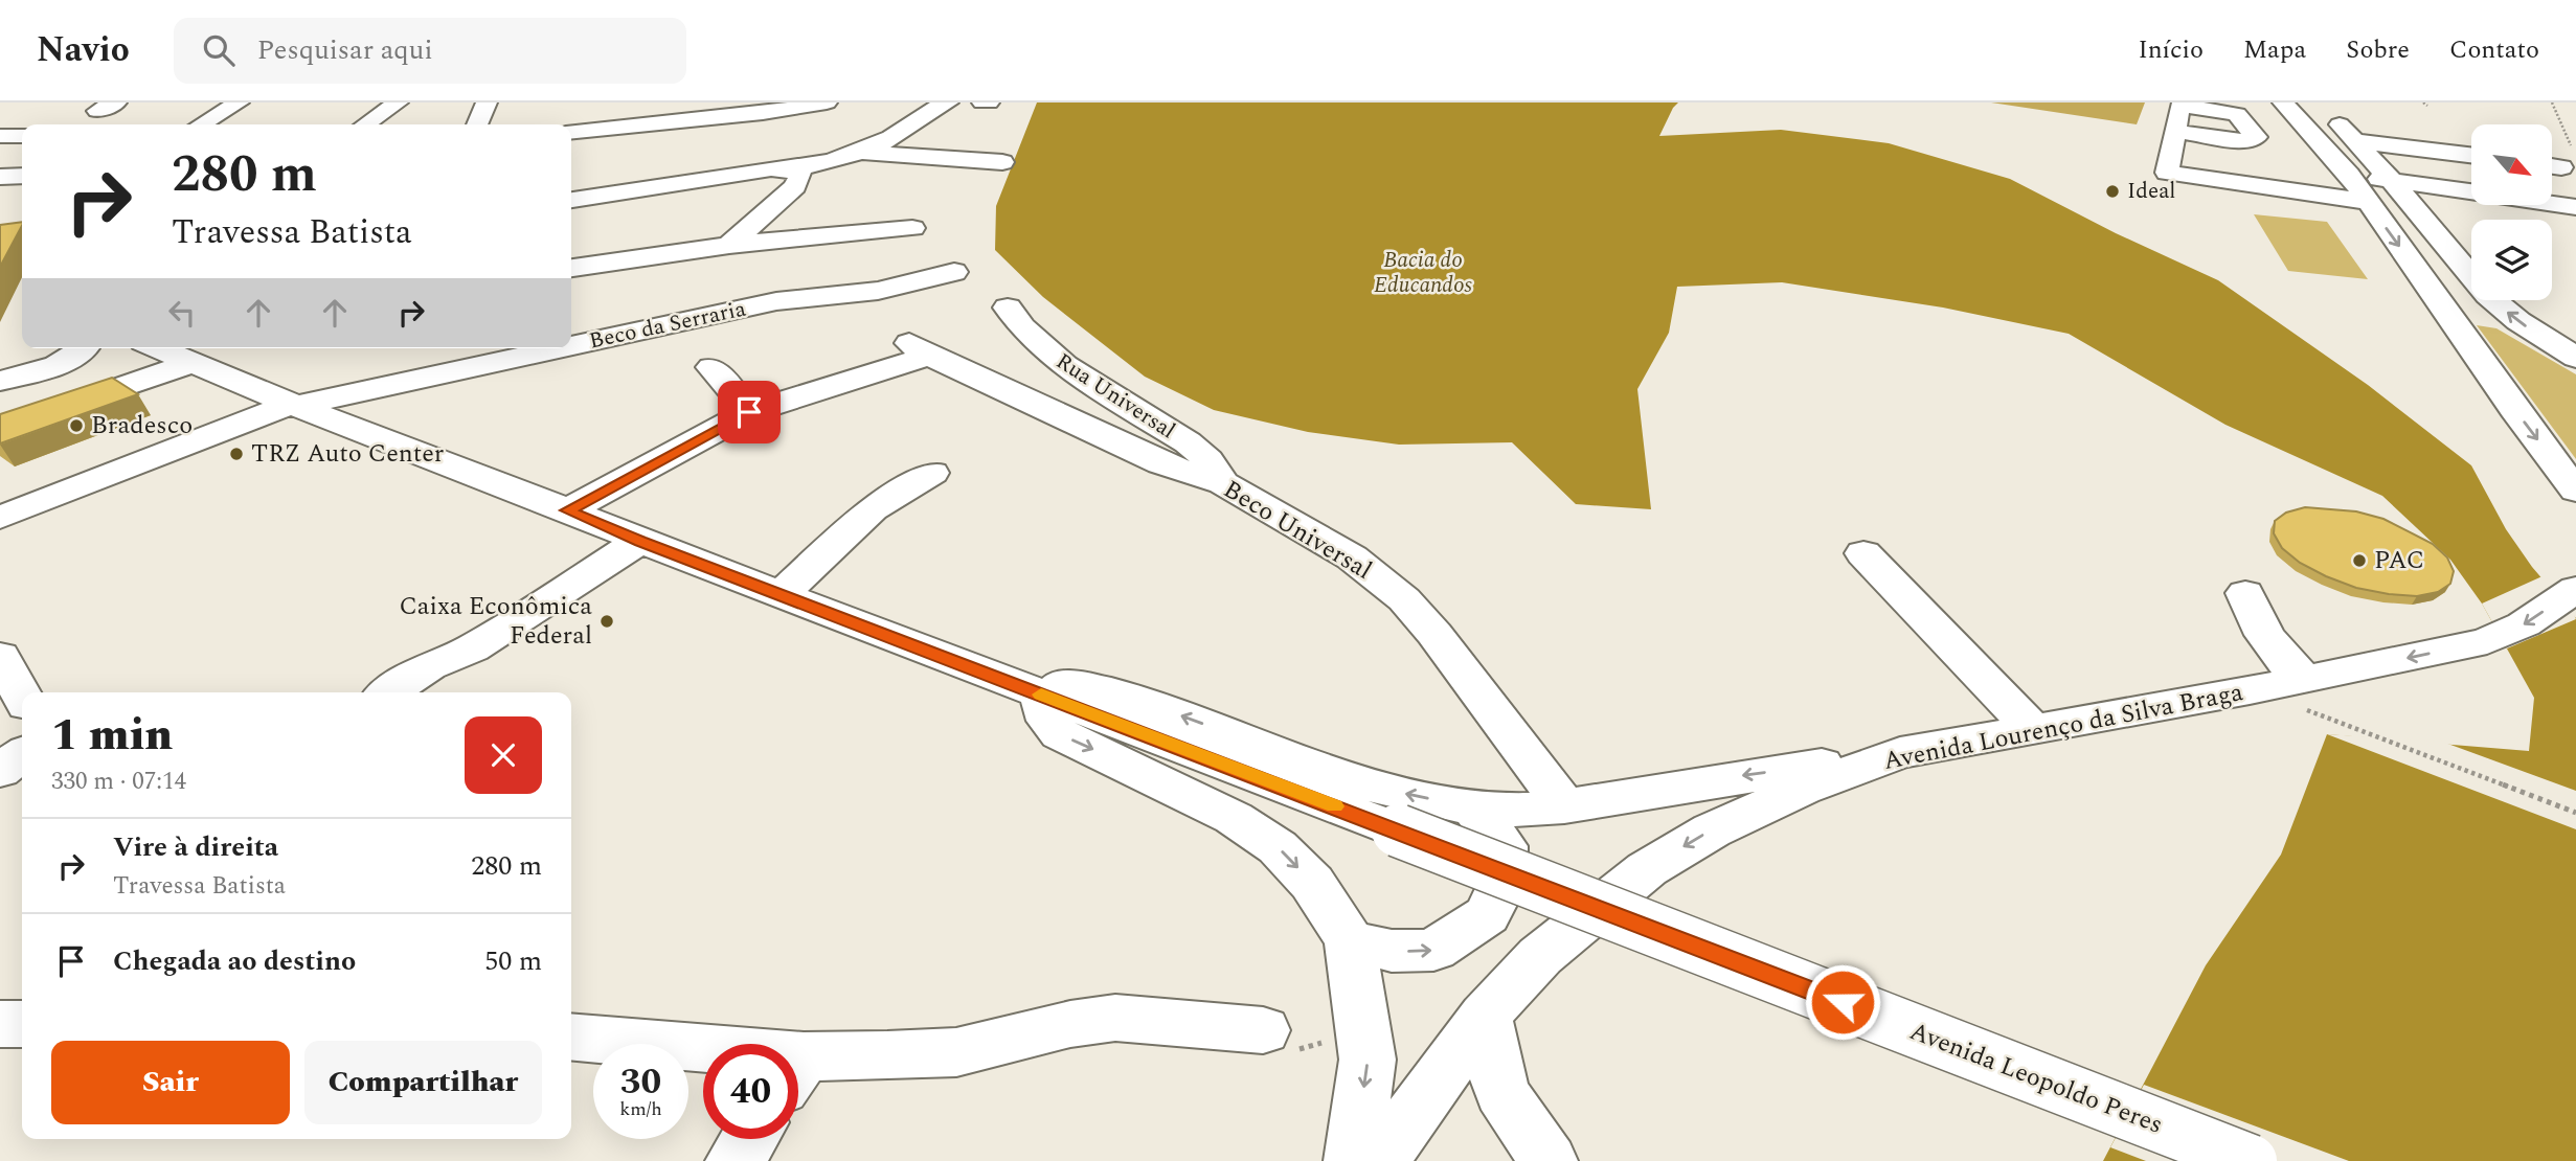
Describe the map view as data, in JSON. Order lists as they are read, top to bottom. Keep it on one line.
{"streets":{"street":["Beco da Serraria","Rua Universal","Beco Universal","Avenida Lourenço da Silva Braga","Avenida Leopoldo Peres"]},"crossings":[["Beco da Serraria","Avenida Leopoldo Peres"],["Rua Universal","Beco Universal"]],"water":["Bacia do Educandos"],"places":["Ideal","Bradesco","TRZ Auto Center","PAC","Caixa Econômica Federal"],"north":"bottom right","page":{"header":"Navio","search":"Pesquisar aqui","nav":["Início","Mapa","Sobre","Contato"],"turn":["280 m","Travessa Batista"],"heading":["1 min","330 m · 07:14"],"list":[{"name":"Vire à direita","note":"Travessa Batista","value":"280 m"},{"name":"Chegada ao destino","value":"50 m"}],"buttons":["Sair","Compartilhar"],"speed":"30 km/h","limit":"40"}}
